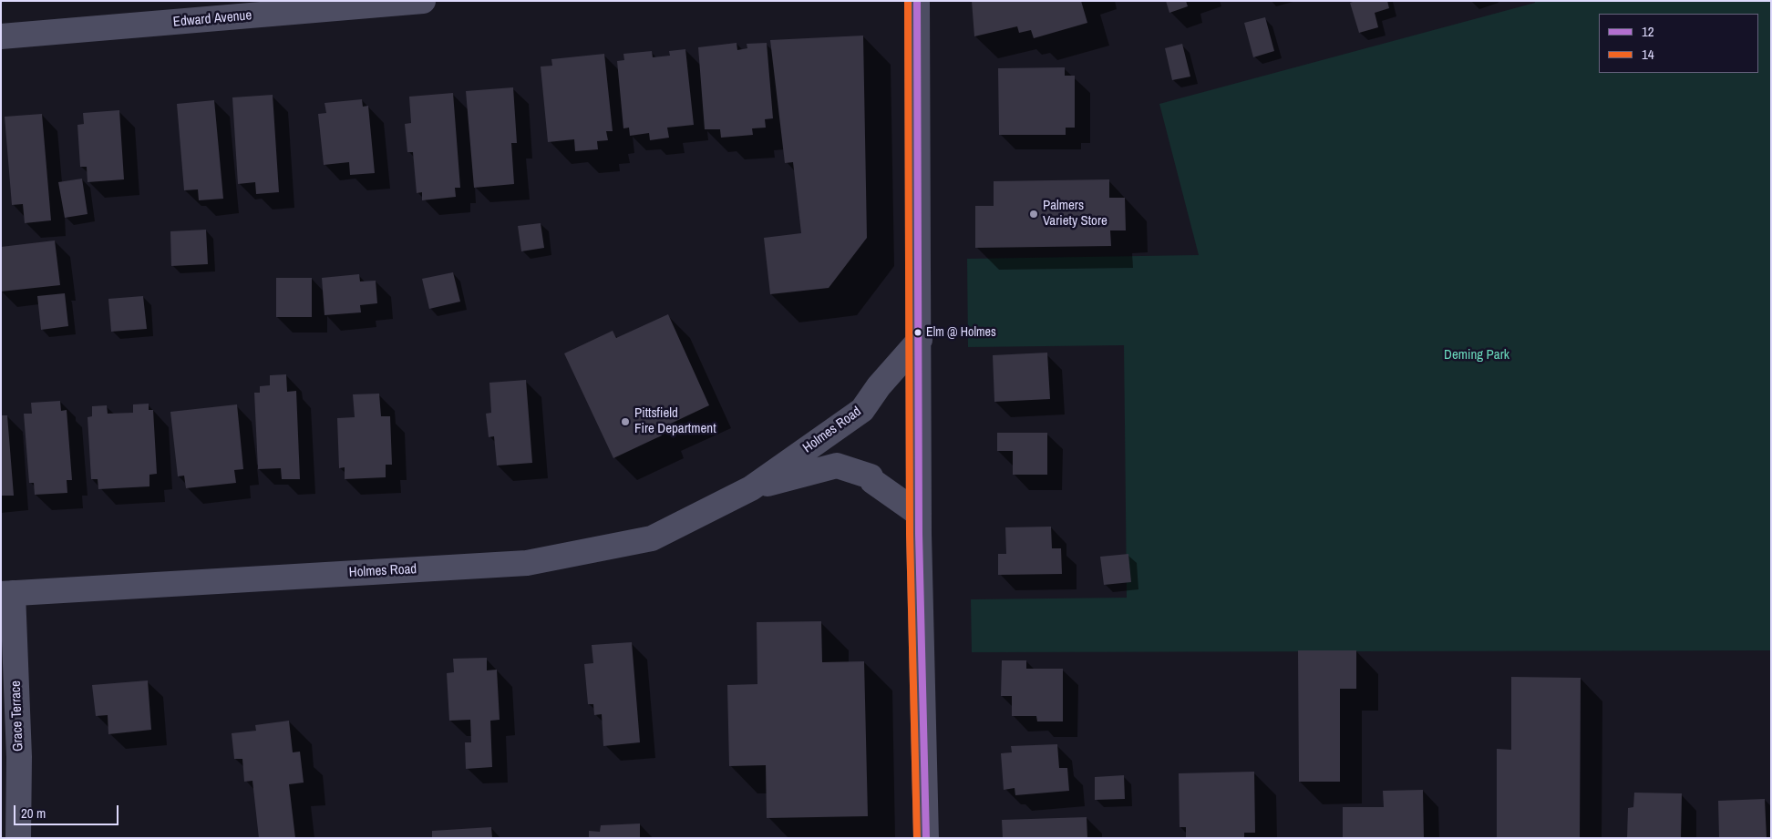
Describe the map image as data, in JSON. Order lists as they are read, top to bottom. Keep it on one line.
{"streets":{"street":["Edward Avenue","Holmes Road","Grace Terrace"]},"crossings":[["Holmes Road","Grace Terrace"]],"parks":["Deming Park"],"places":["Palmers Variety Store","Elm @ Holmes","Pittsfield Fire Department"],"lines":["transit line 12","transit line 14"],"legend":["12","14"],"scale_bar":"20 m"}
